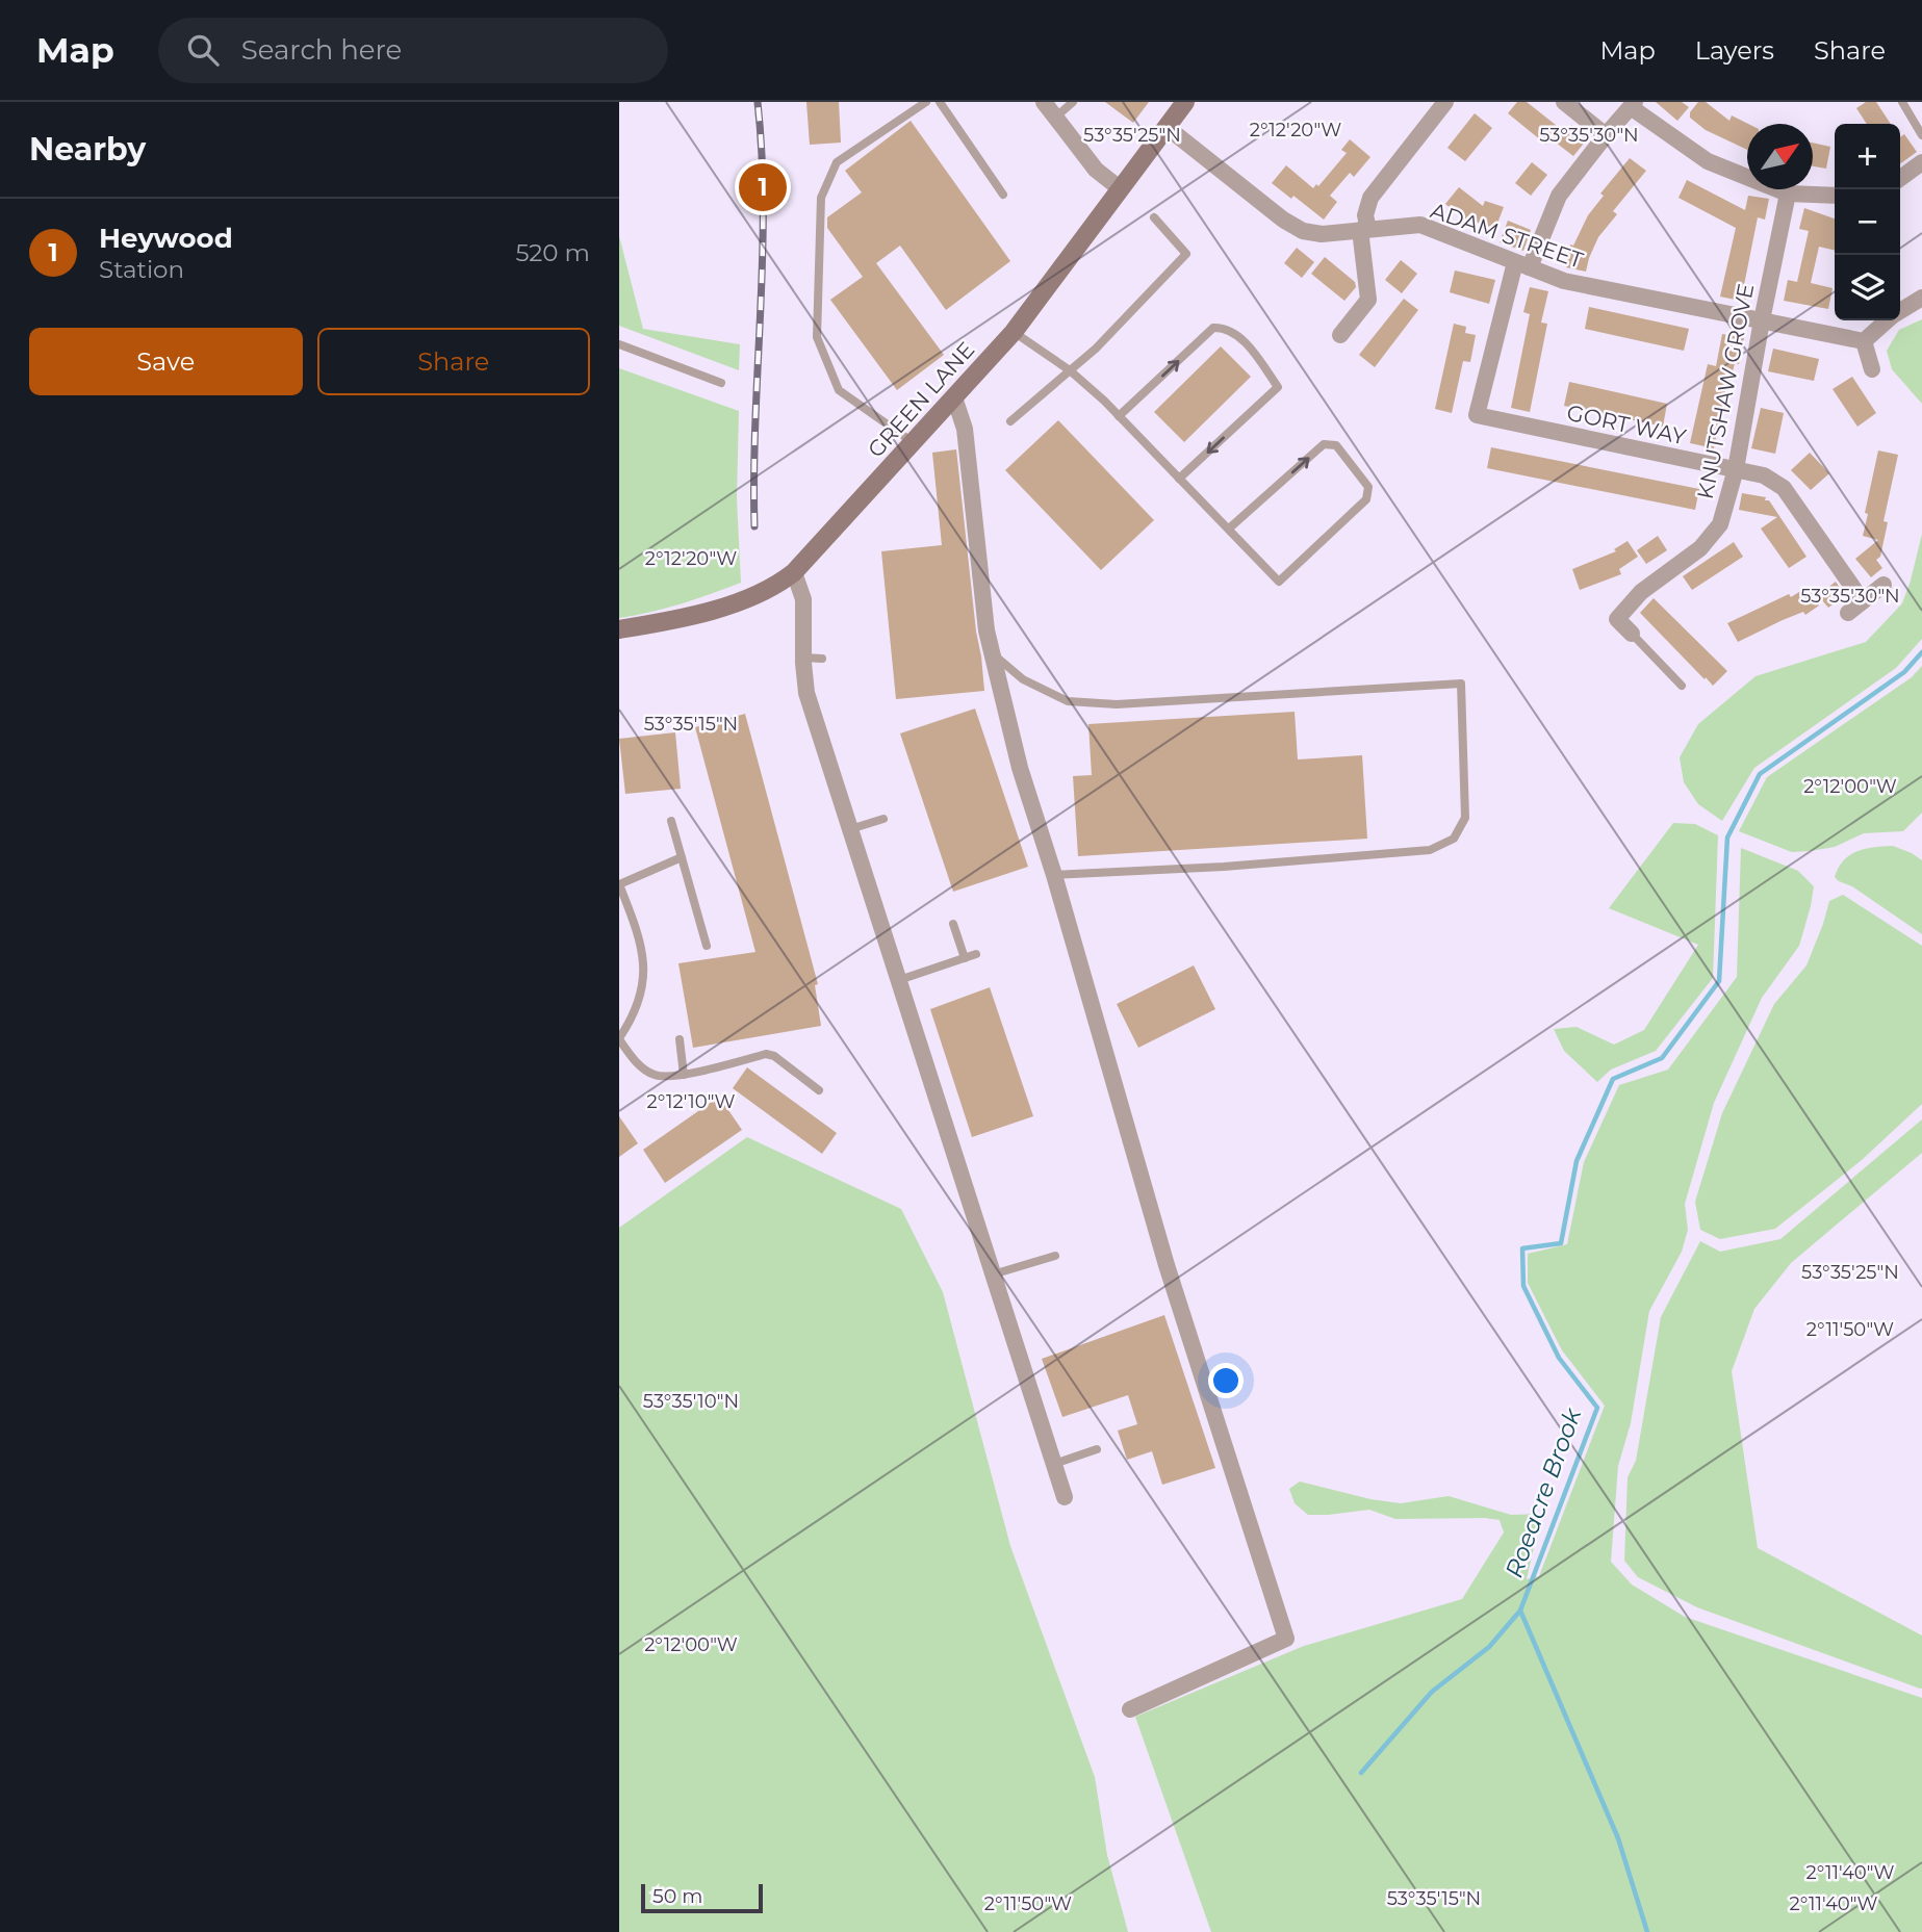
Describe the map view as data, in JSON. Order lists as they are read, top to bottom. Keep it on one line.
{"streets":{"street":["ADAM STREET","KNUTSHAW GROVE","GREEN LANE","GORT WAY"]},"crossings":[["ADAM STREET","KNUTSHAW GROVE"],["ADAM STREET","GREEN LANE"],["ADAM STREET","GORT WAY"],["KNUTSHAW GROVE","GORT WAY"]],"water":["Roeacre Brook"],"scale_bar":"50 m","north":"top right","page":{"header":"Map","search":"Search here","nav":["Map","Layers","Share"],"heading":"Nearby","map_buttons":["+","−"],"pins":"1","list":[{"mark":"1","name":"Heywood","note":"Station","value":"520 m"}],"buttons":["Save","Share"],"scale":"50 m"},"coordinates":["2°12'20\"W","53°35'25\"N","53°35'30\"N","53°35'15\"N","2°12'00\"W","2°12'10\"W","2°11'50\"W","53°35'10\"N","2°11'40\"W"]}
